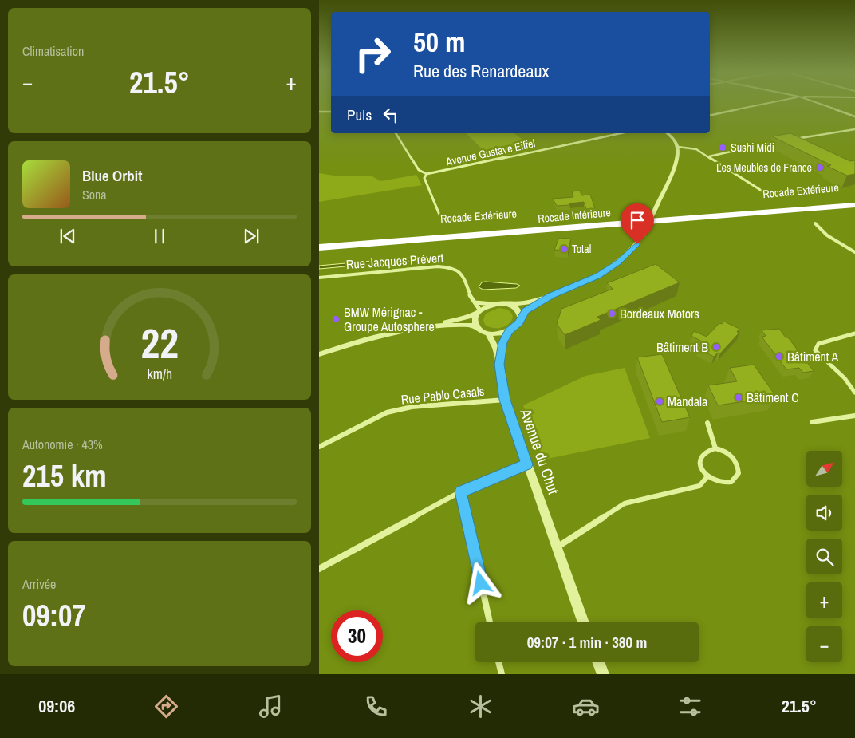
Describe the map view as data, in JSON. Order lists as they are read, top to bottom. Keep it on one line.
{"streets":{"highway":["Rocade Extérieure","Rocade Intérieure"],"street":["Avenue Gustave Eiffel","Rue Jacques Prévert","Rue Pablo Casals","Avenue du Chut"]},"crossings":[["Rue Jacques Prévert","Avenue du Chut"],["Rue Pablo Casals","Avenue du Chut"]],"places":["Sushi Midi","Les Meubles de France","Total","Bordeaux Motors","BMW Mérignac - Groupe Autosphere","Bâtiment B","Bâtiment A","Bâtiment C","Mandala"],"north":"top right","page":{"tile":["Climatisation",["Autonomie · 43%","215 km"],["Arrivée","09:07"]],"turn":["50 m","Rue des Renardeaux"],"heat":["−","21.5°","+"],"then":"Puis","song":["Blue Orbit","Sona"],"map_buttons":["+","−"],"limit":"30","trip":"09:07 · 1 min · 380 m","tabs":["09:06","21.5°"],"gauge":["22","km/h"]}}
